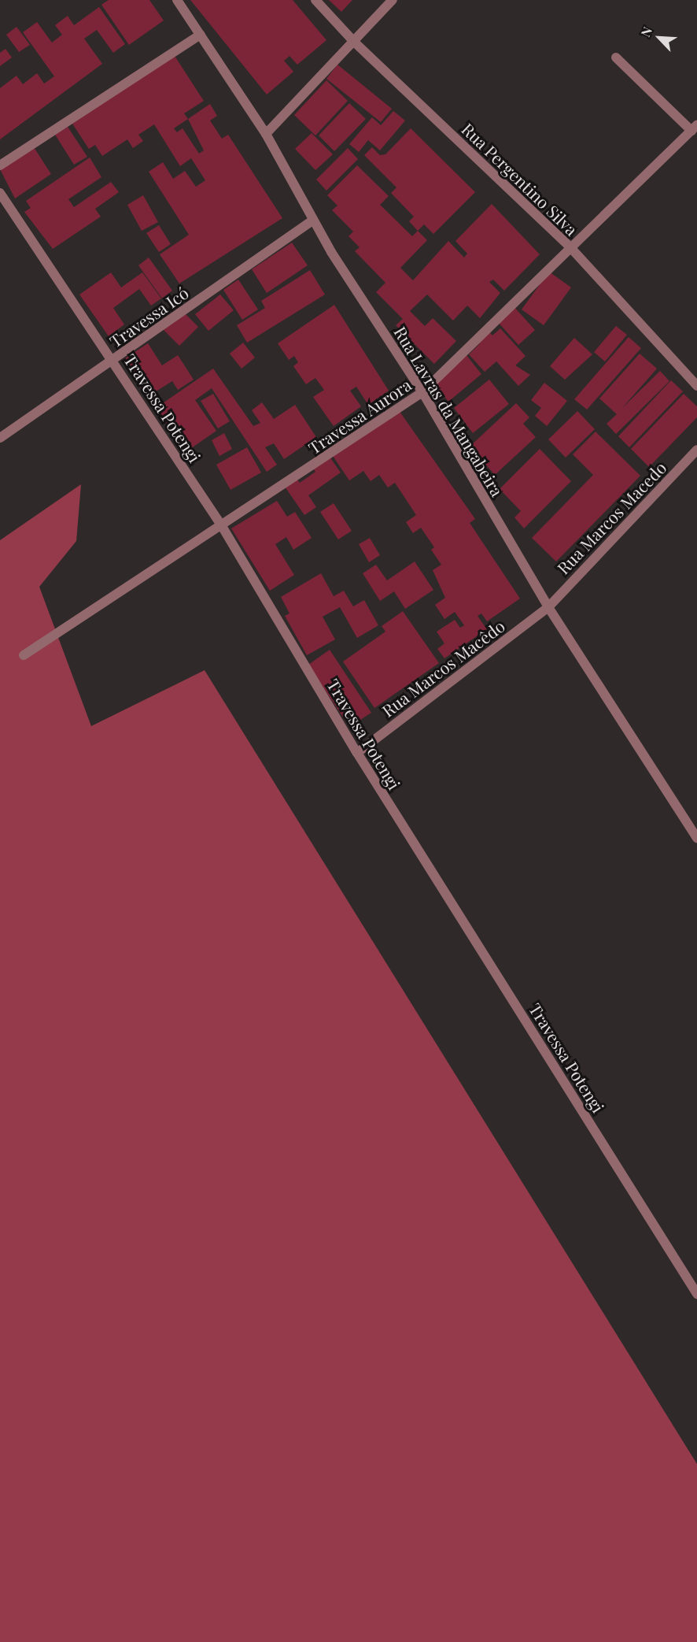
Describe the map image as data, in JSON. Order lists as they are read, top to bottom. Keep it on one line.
{"streets":{"street":["Rua Pergentino Silva","Travessa Icó","Travessa Potengi","Rua Lavras da Mangabeira","Travessa Aurora","Rua Marcos Macedo","Rua Marcos Macêdo"]},"crossings":[["Rua Pergentino Silva","Travessa Aurora"],["Travessa Icó","Travessa Potengi"],["Travessa Icó","Rua Lavras da Mangabeira"],["Travessa Potengi","Travessa Aurora"],["Travessa Potengi","Rua Marcos Macêdo"],["Rua Lavras da Mangabeira","Travessa Aurora"],["Rua Lavras da Mangabeira","Rua Marcos Macedo"],["Rua Lavras da Mangabeira","Rua Marcos Macêdo"],["Rua Marcos Macedo","Rua Marcos Macêdo"]],"north":"top left"}
